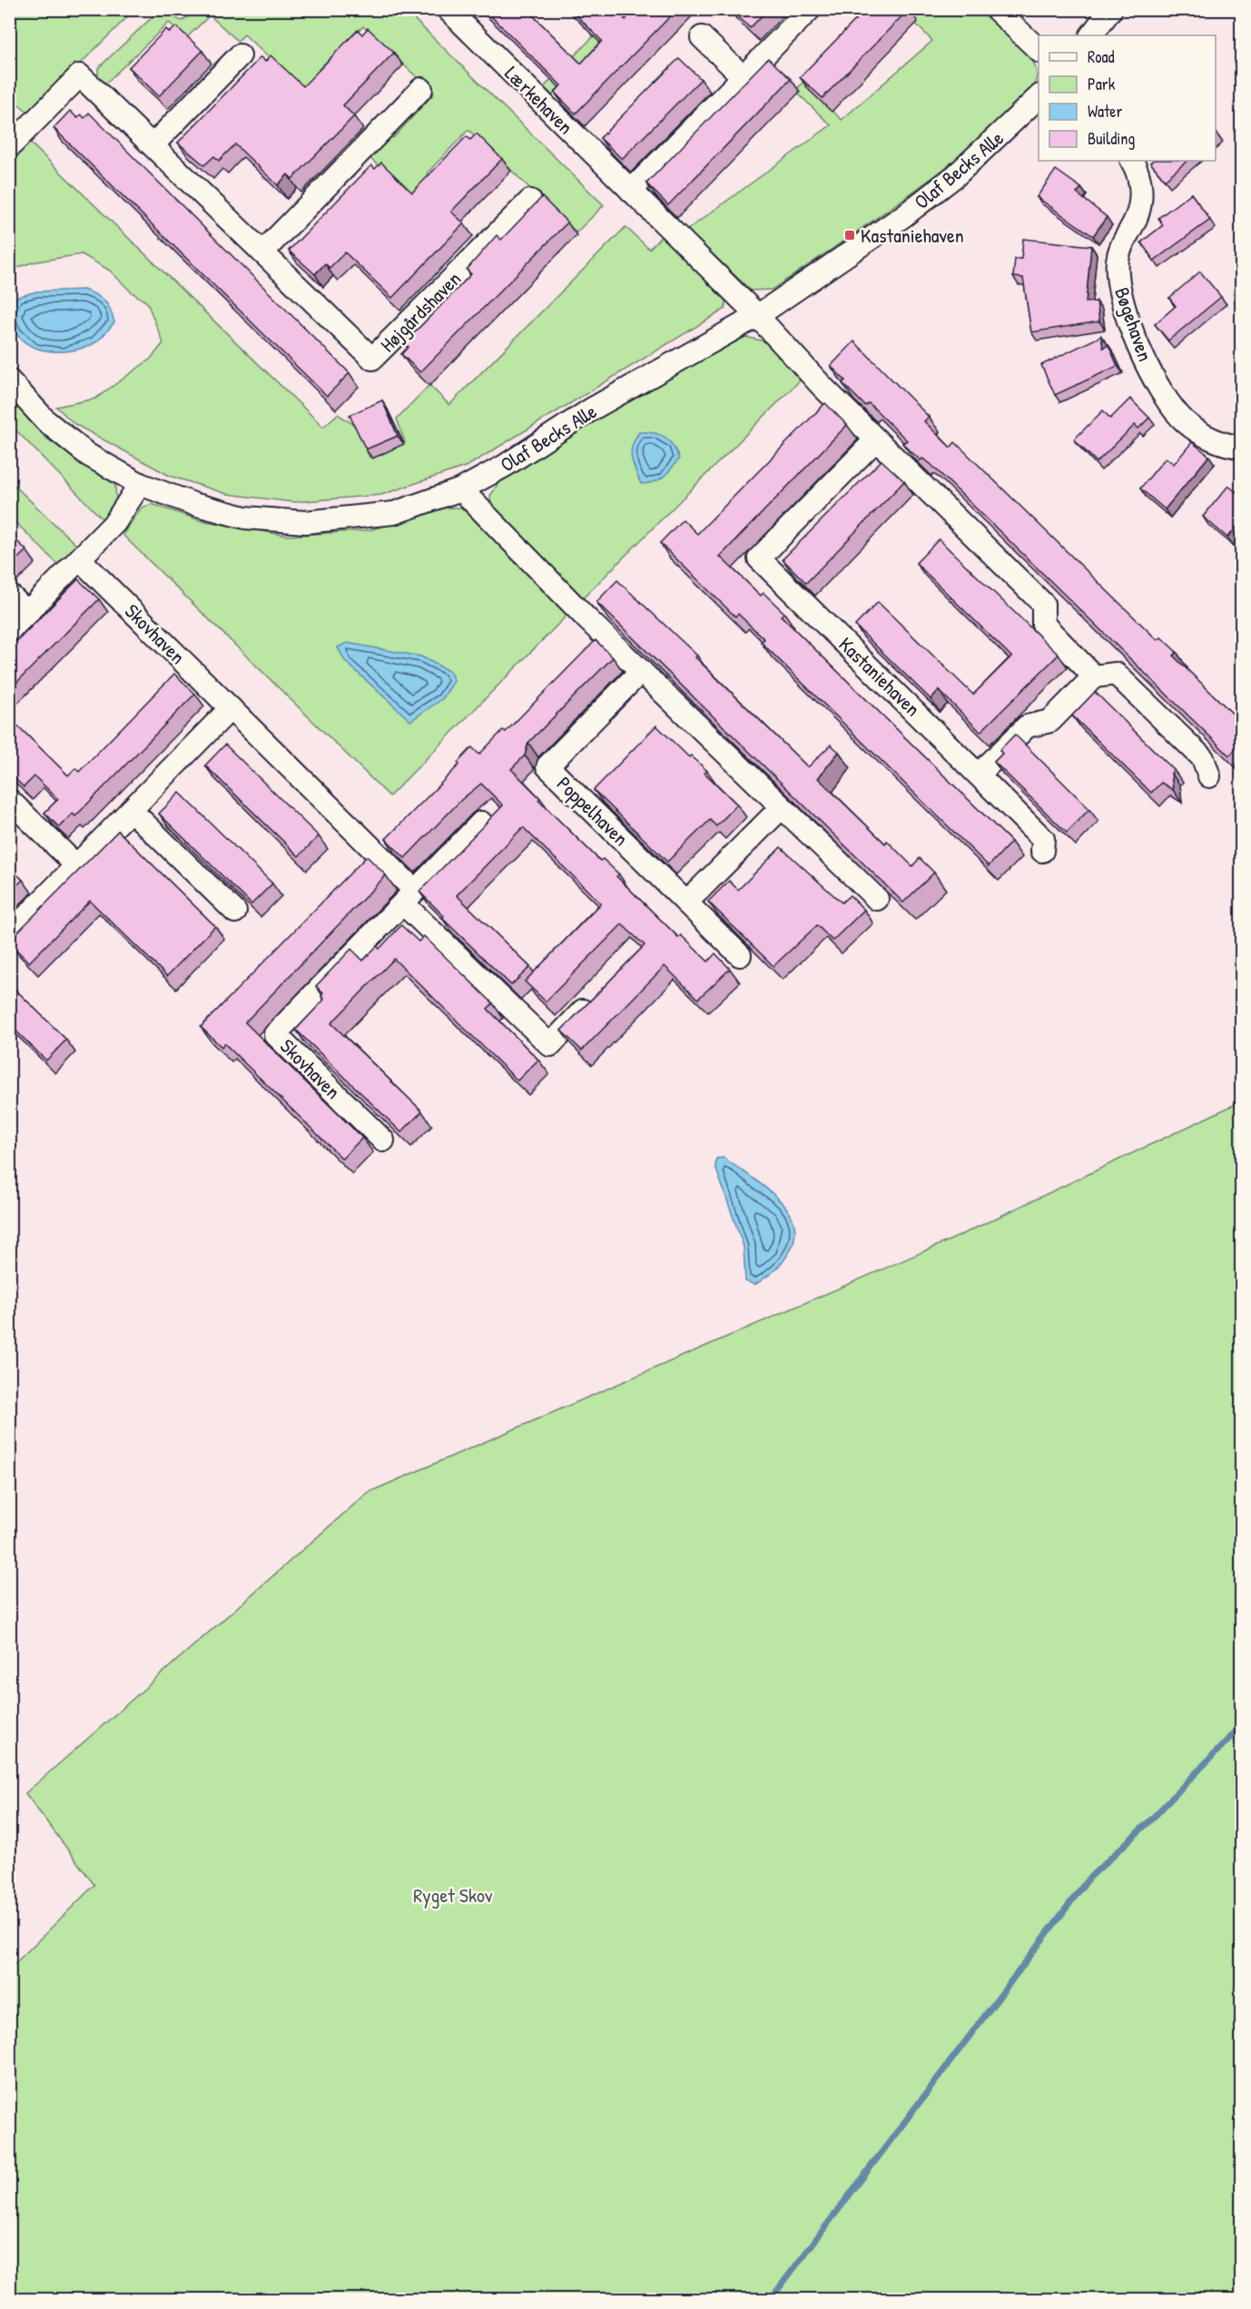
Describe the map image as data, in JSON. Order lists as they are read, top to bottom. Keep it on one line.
{"streets":{"street":["Lærkehaven","Olaf Becks Alle","Højgårdshaven","Bøgehaven","Skovhaven","Kastaniehaven","Poppelhaven"]},"crossings":[["Lærkehaven","Olaf Becks Alle"]],"parks":["Ryget Skov"],"places":{"transit":["Kastaniehaven"]},"legend":["Road","Park","Water","Building"]}
